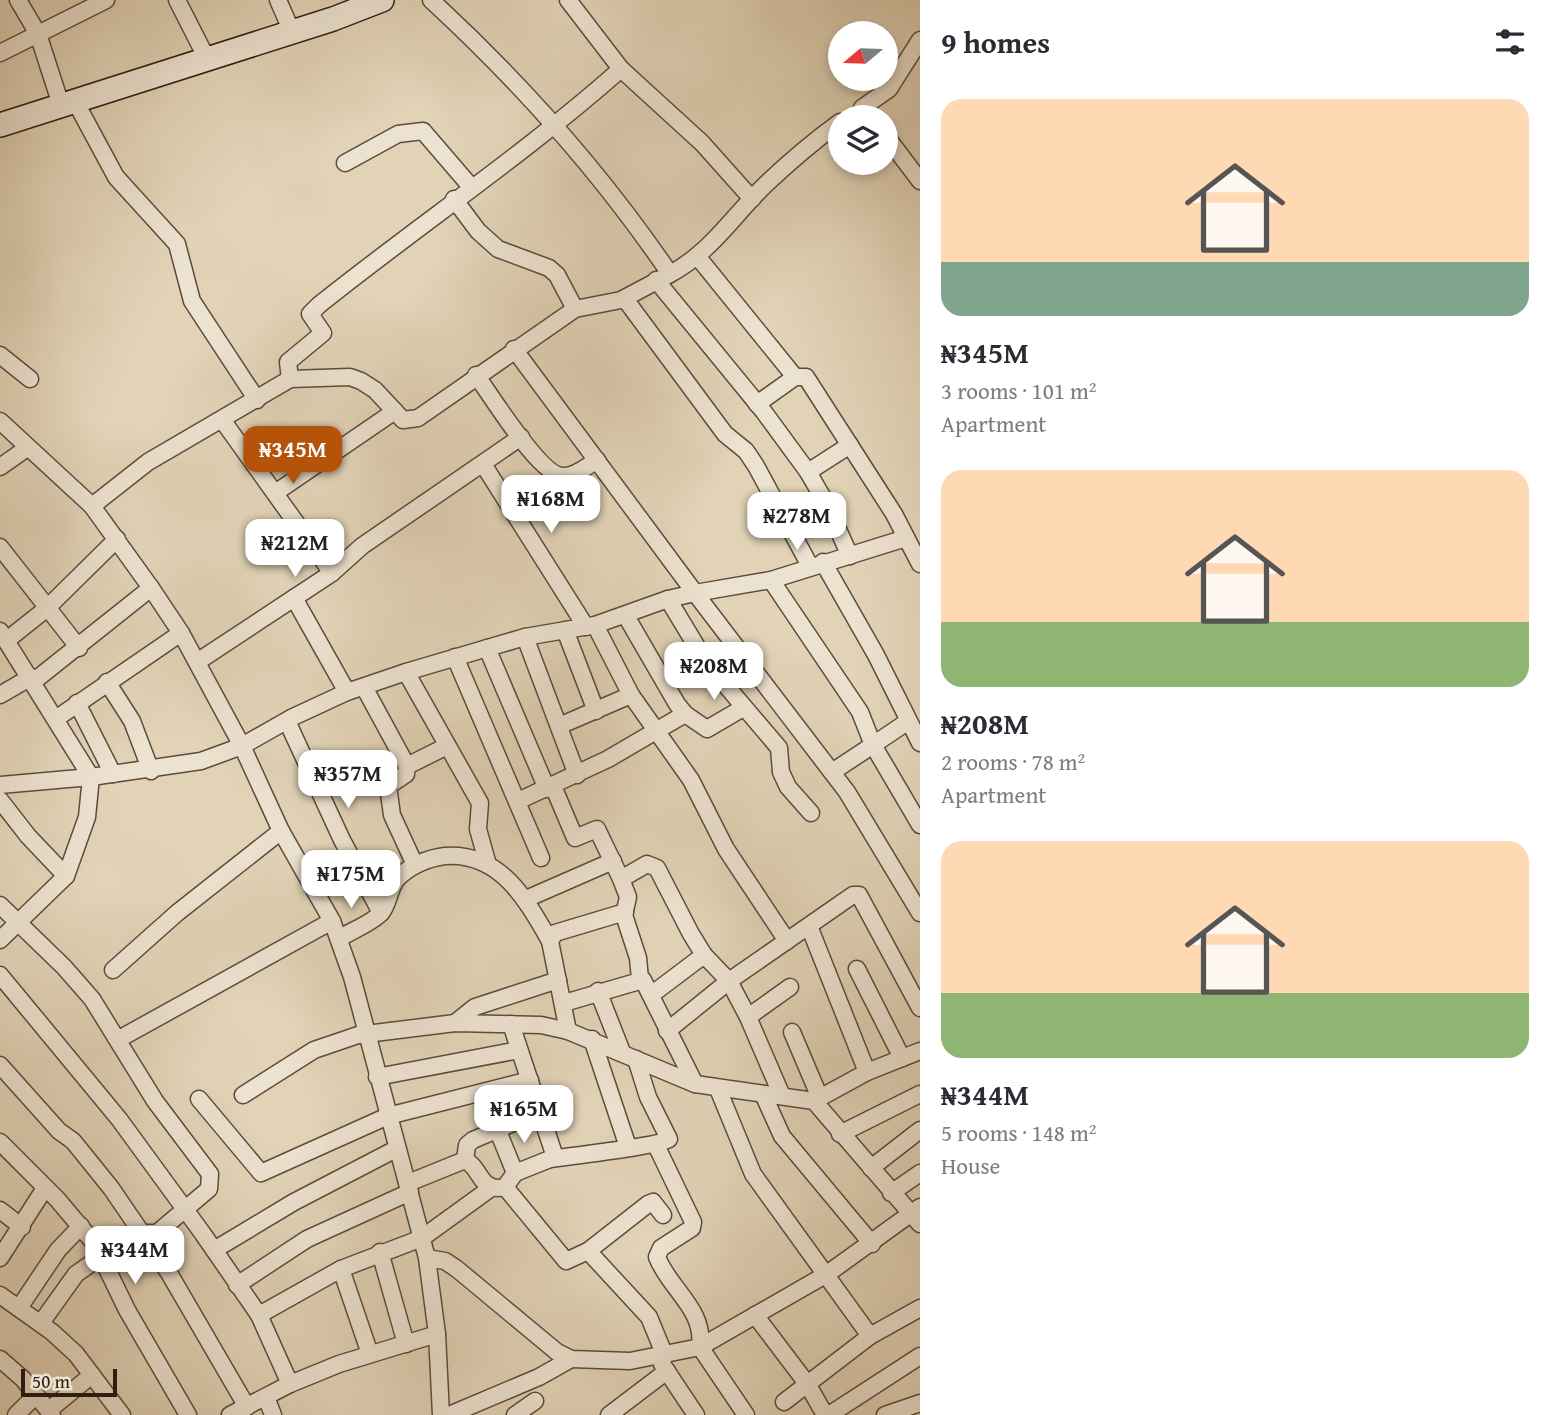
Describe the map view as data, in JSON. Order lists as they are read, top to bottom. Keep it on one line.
{"scale_bar":"50 m","north":"left","page":{"heading":"9 homes","list":[{"name":"₦345M","note":"3 rooms · 101 m² · Apartment"},{"name":"₦208M","note":"2 rooms · 78 m² · Apartment"},{"name":"₦344M","note":"5 rooms · 148 m² · House"}],"price":["₦345M","₦168M","₦278M","₦212M","₦208M","₦357M","₦175M","₦165M","₦344M"],"scale":"50 m"}}
